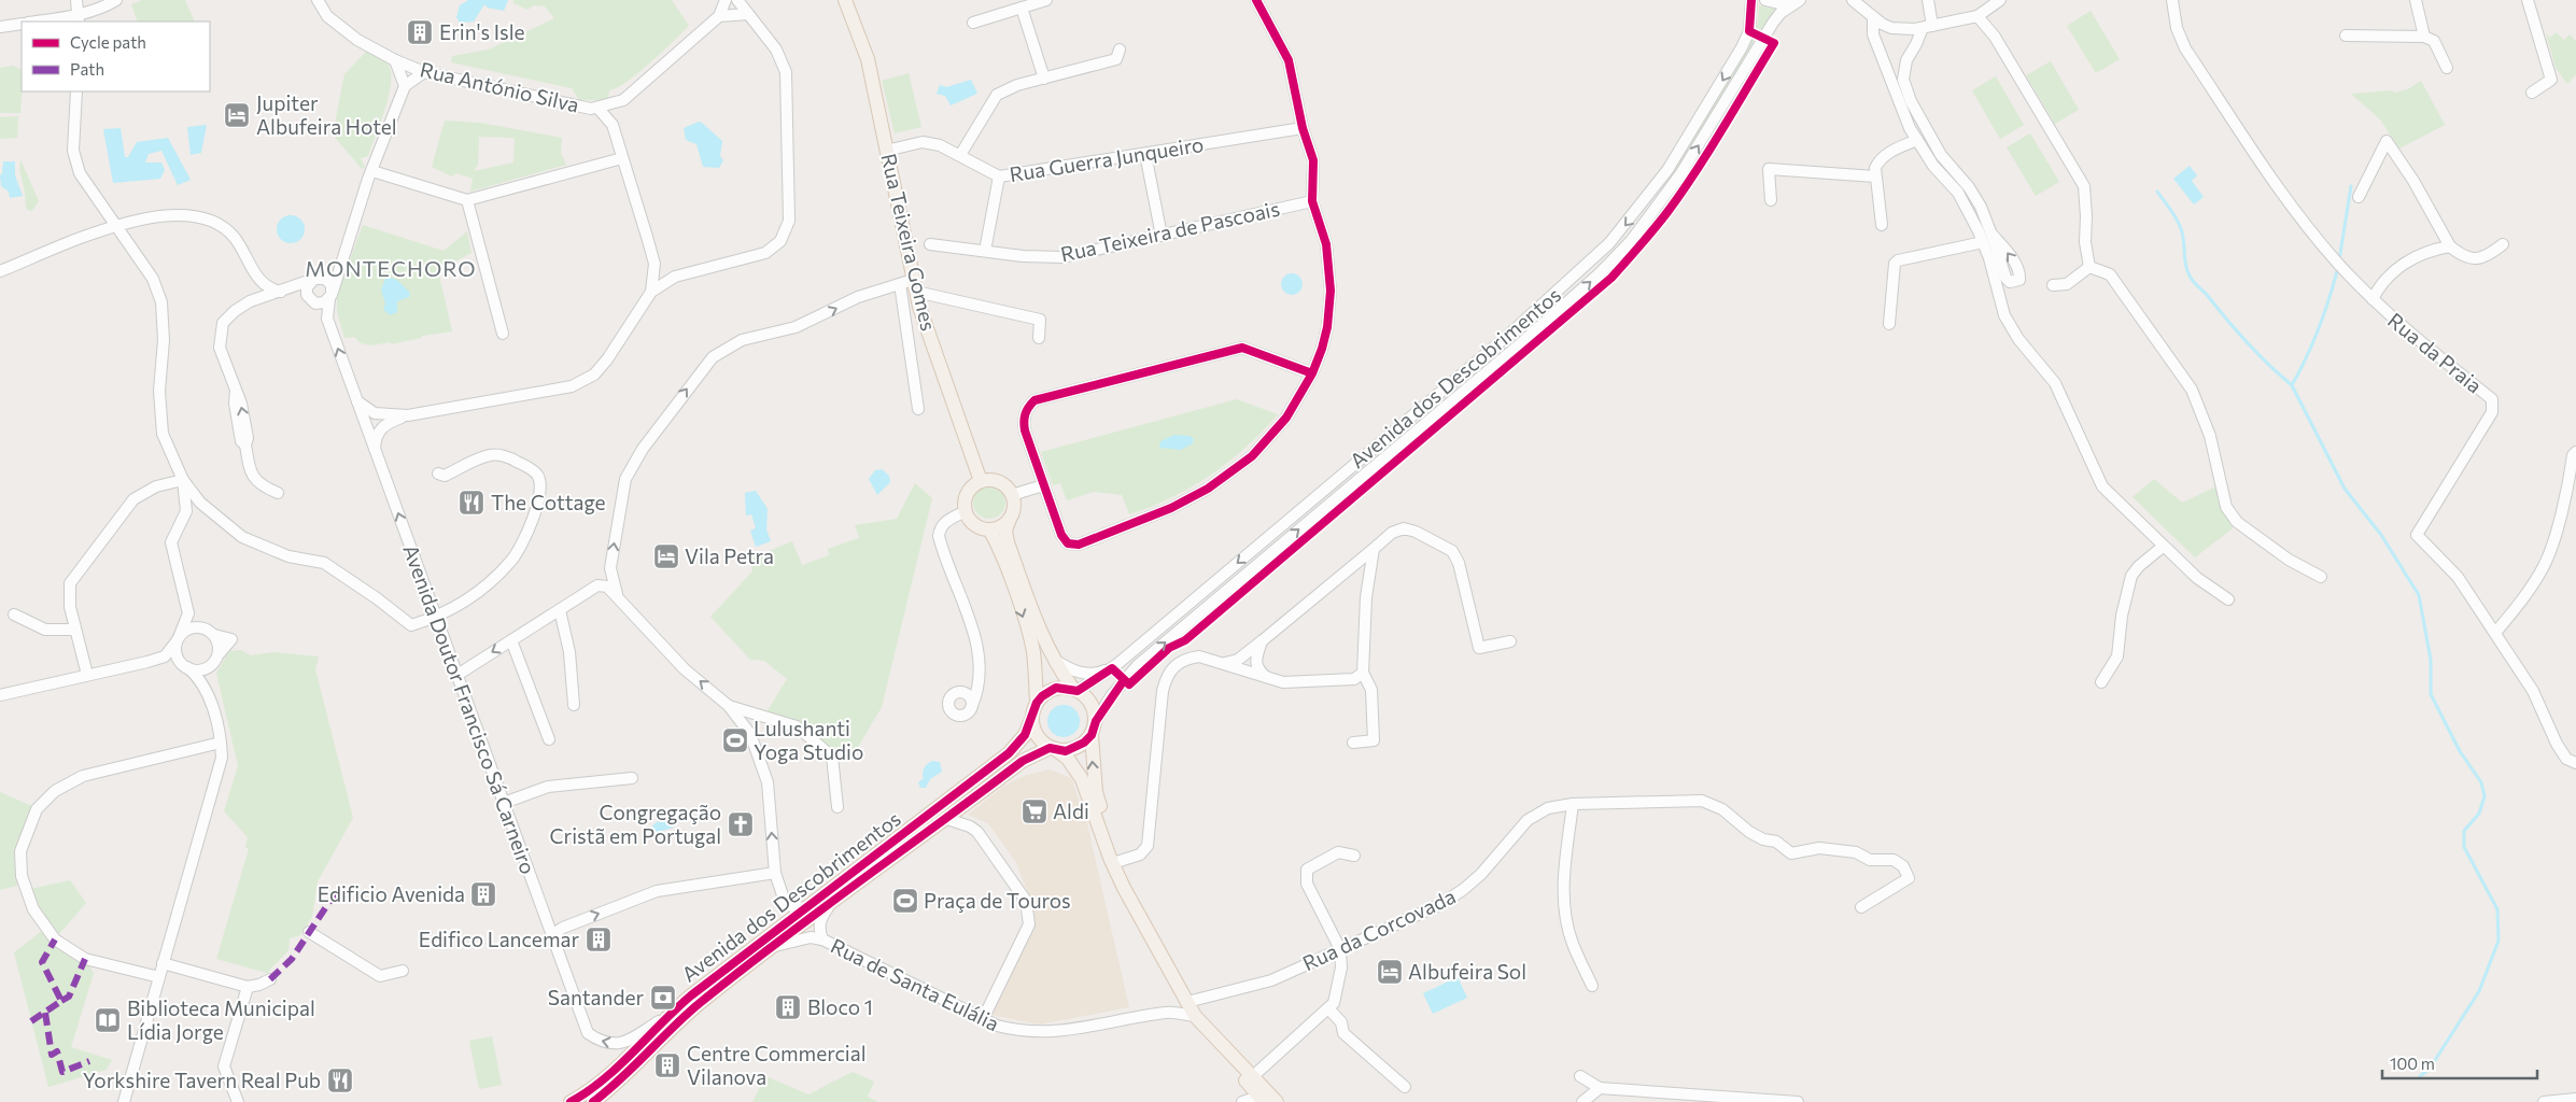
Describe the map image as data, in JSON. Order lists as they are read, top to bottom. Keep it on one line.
{"streets":{"main road":["Rua Teixeira Gomes","Avenida dos Descobrimentos"],"street":["Rua António Silva","Rua Guerra Junqueiro","Rua Teixeira de Pascoais","Rua da Praia","Avenida Doutor Francisco Sá Carneiro","Rua da Corcovada","Rua de Santa Eulália"]},"crossings":[["Rua Guerra Junqueiro","Rua Teixeira Gomes"],["Avenida dos Descobrimentos","Avenida Doutor Francisco Sá Carneiro"]],"one_way":["Avenida Doutor Francisco Sá Carneiro"],"districts":["MONTECHORO"],"places":{"building":["Erin's Isle","Edificio Avenida","Edifico Lancemar","Bloco 1","Centre Commercial Vilanova"],"hotel":["Jupiter Albufeira Hotel","Vila Petra","Albufeira Sol"],"restaurant":["The Cottage","Yorkshire Tavern Real Pub"],"sports":["Lulushanti Yoga Studio","Praça de Touros"],"supermarket":["Aldi"],"church":["Congregação Cristã em Portugal"],"bank":["Santander"],"library":["Biblioteca Municipal Lídia Jorge"]},"legend":["Cycle path","Path"],"scale_bar":"100 m"}
